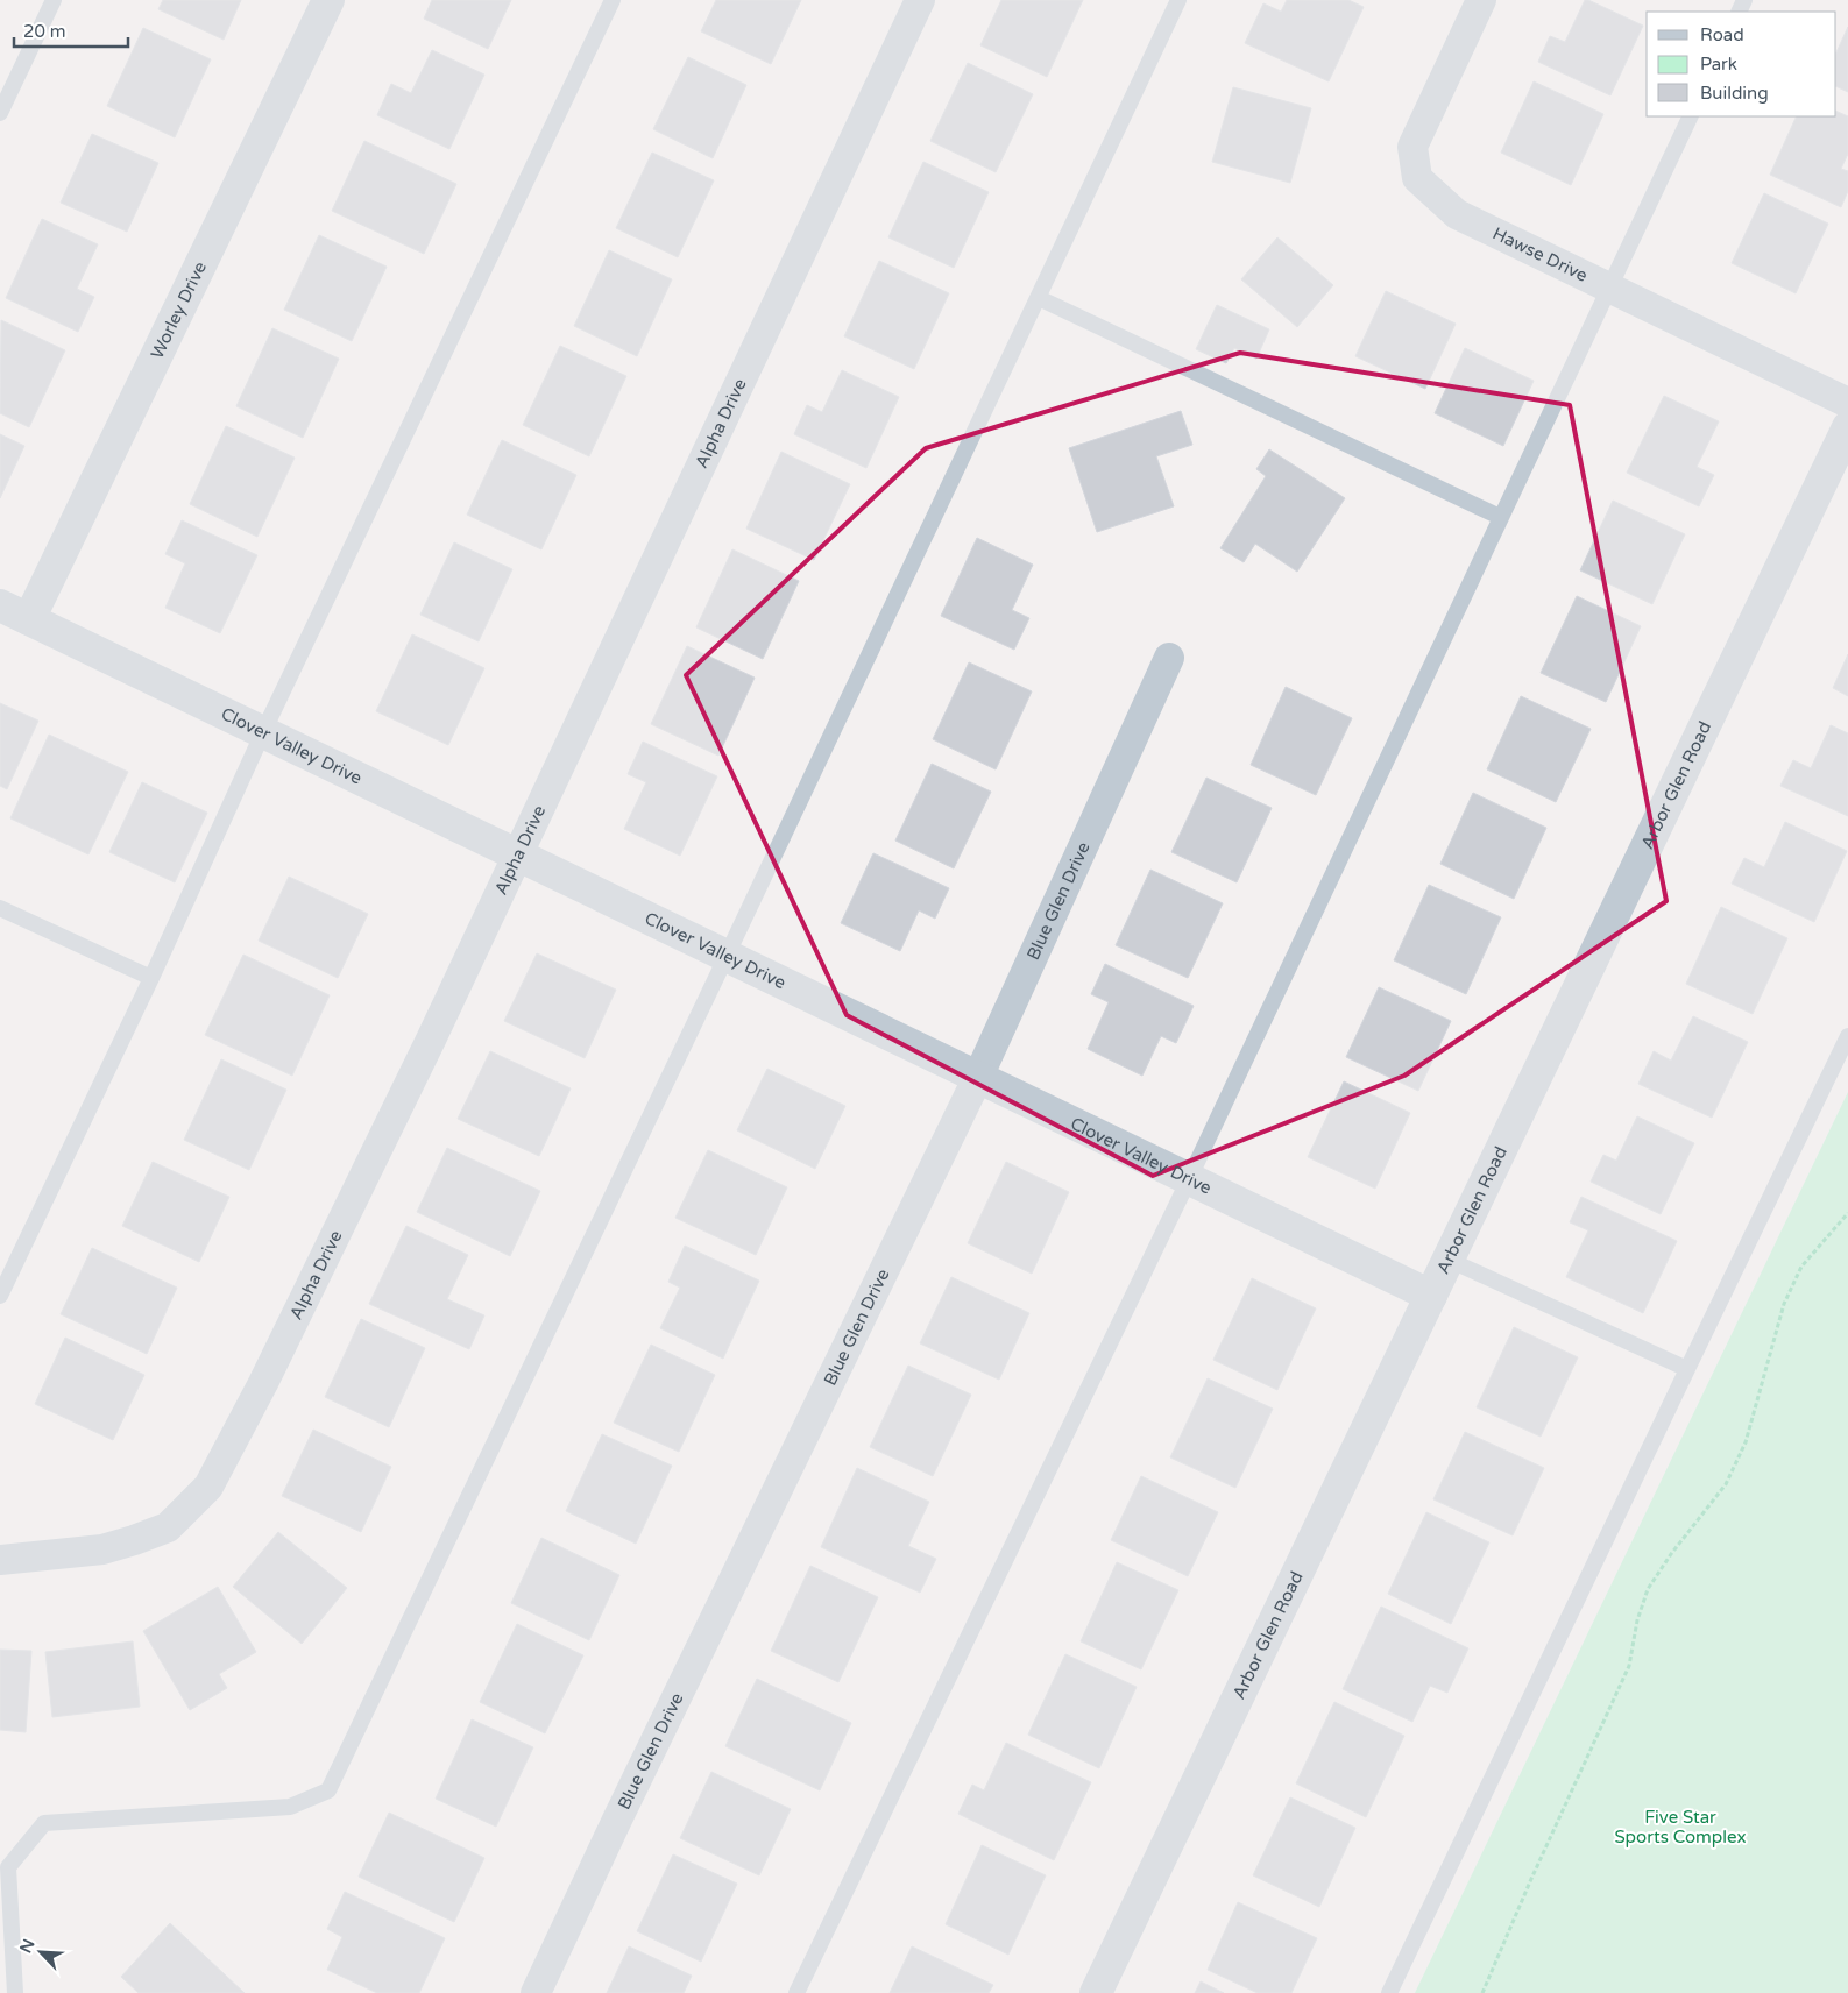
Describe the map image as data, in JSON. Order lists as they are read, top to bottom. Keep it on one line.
{"streets":{"street":["Hawse Drive","Worley Drive","Alpha Drive","Clover Valley Drive","Arbor Glen Road","Blue Glen Drive"]},"crossings":[["Worley Drive","Clover Valley Drive"],["Alpha Drive","Clover Valley Drive"],["Clover Valley Drive","Arbor Glen Road"],["Clover Valley Drive","Blue Glen Drive"]],"parks":["Five Star Sports Complex"],"legend":["Road","Park","Building"],"scale_bar":"20 m","north":"top left"}
